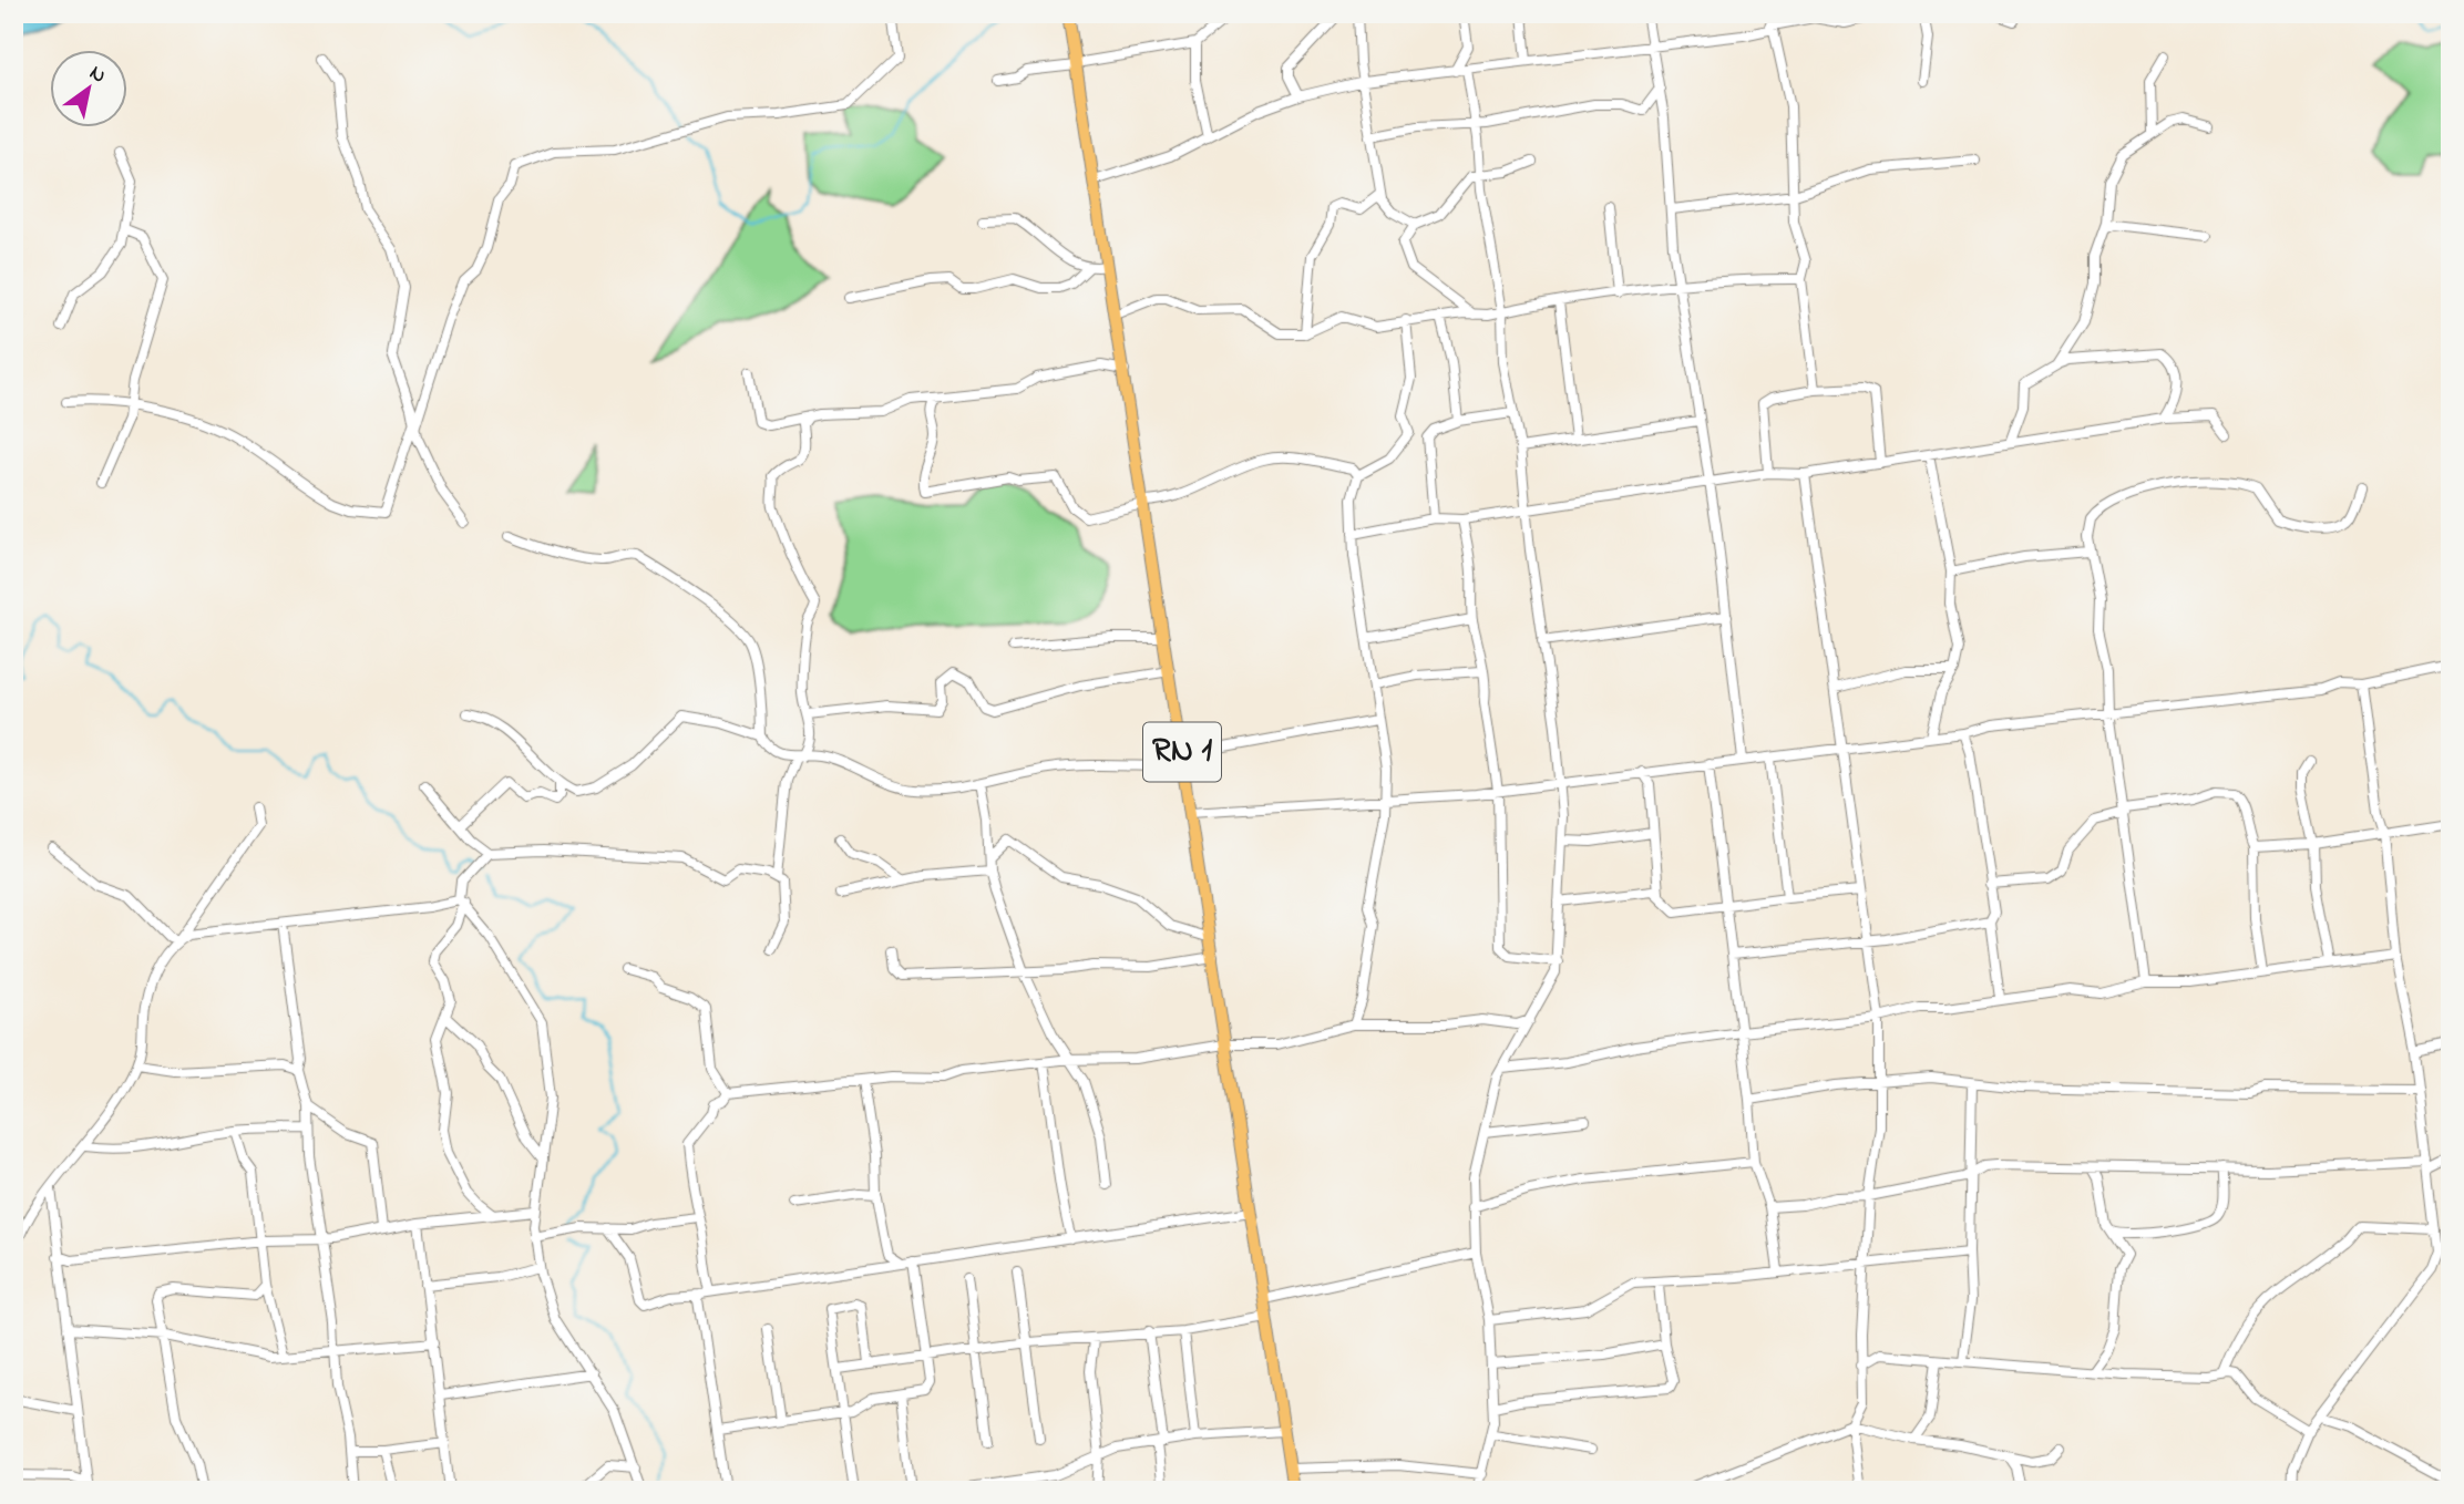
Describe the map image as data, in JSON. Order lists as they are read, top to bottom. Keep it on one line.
{"streets":{"main road":["RN 1"]},"north":"top right"}
